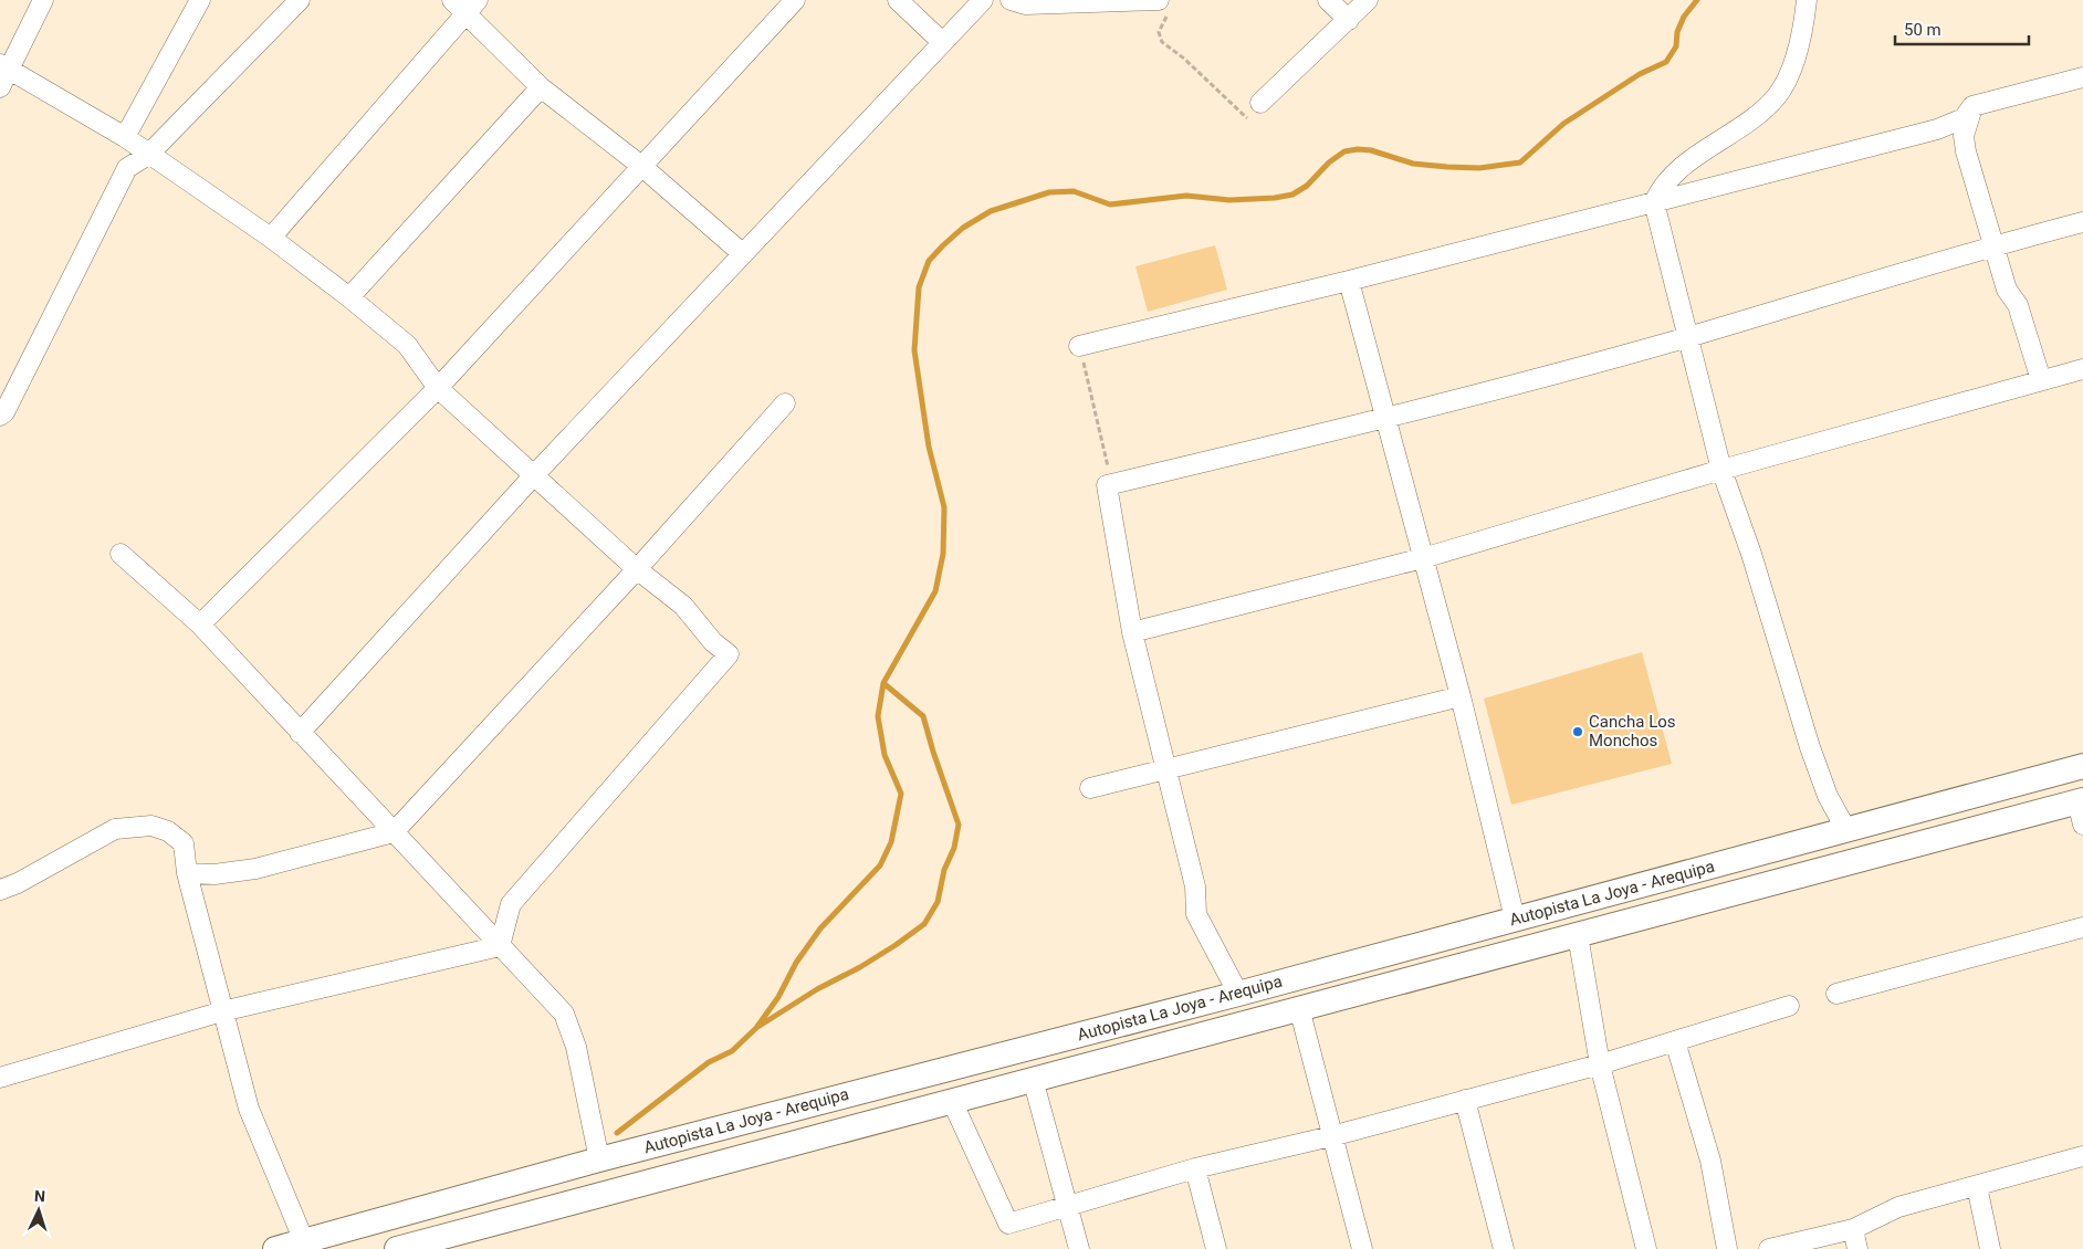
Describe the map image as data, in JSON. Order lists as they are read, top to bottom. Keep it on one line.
{"streets":{"main road":["Autopista La Joya - Arequipa"]},"places":["Cancha Los Monchos"],"scale_bar":"50 m","north":"top"}
